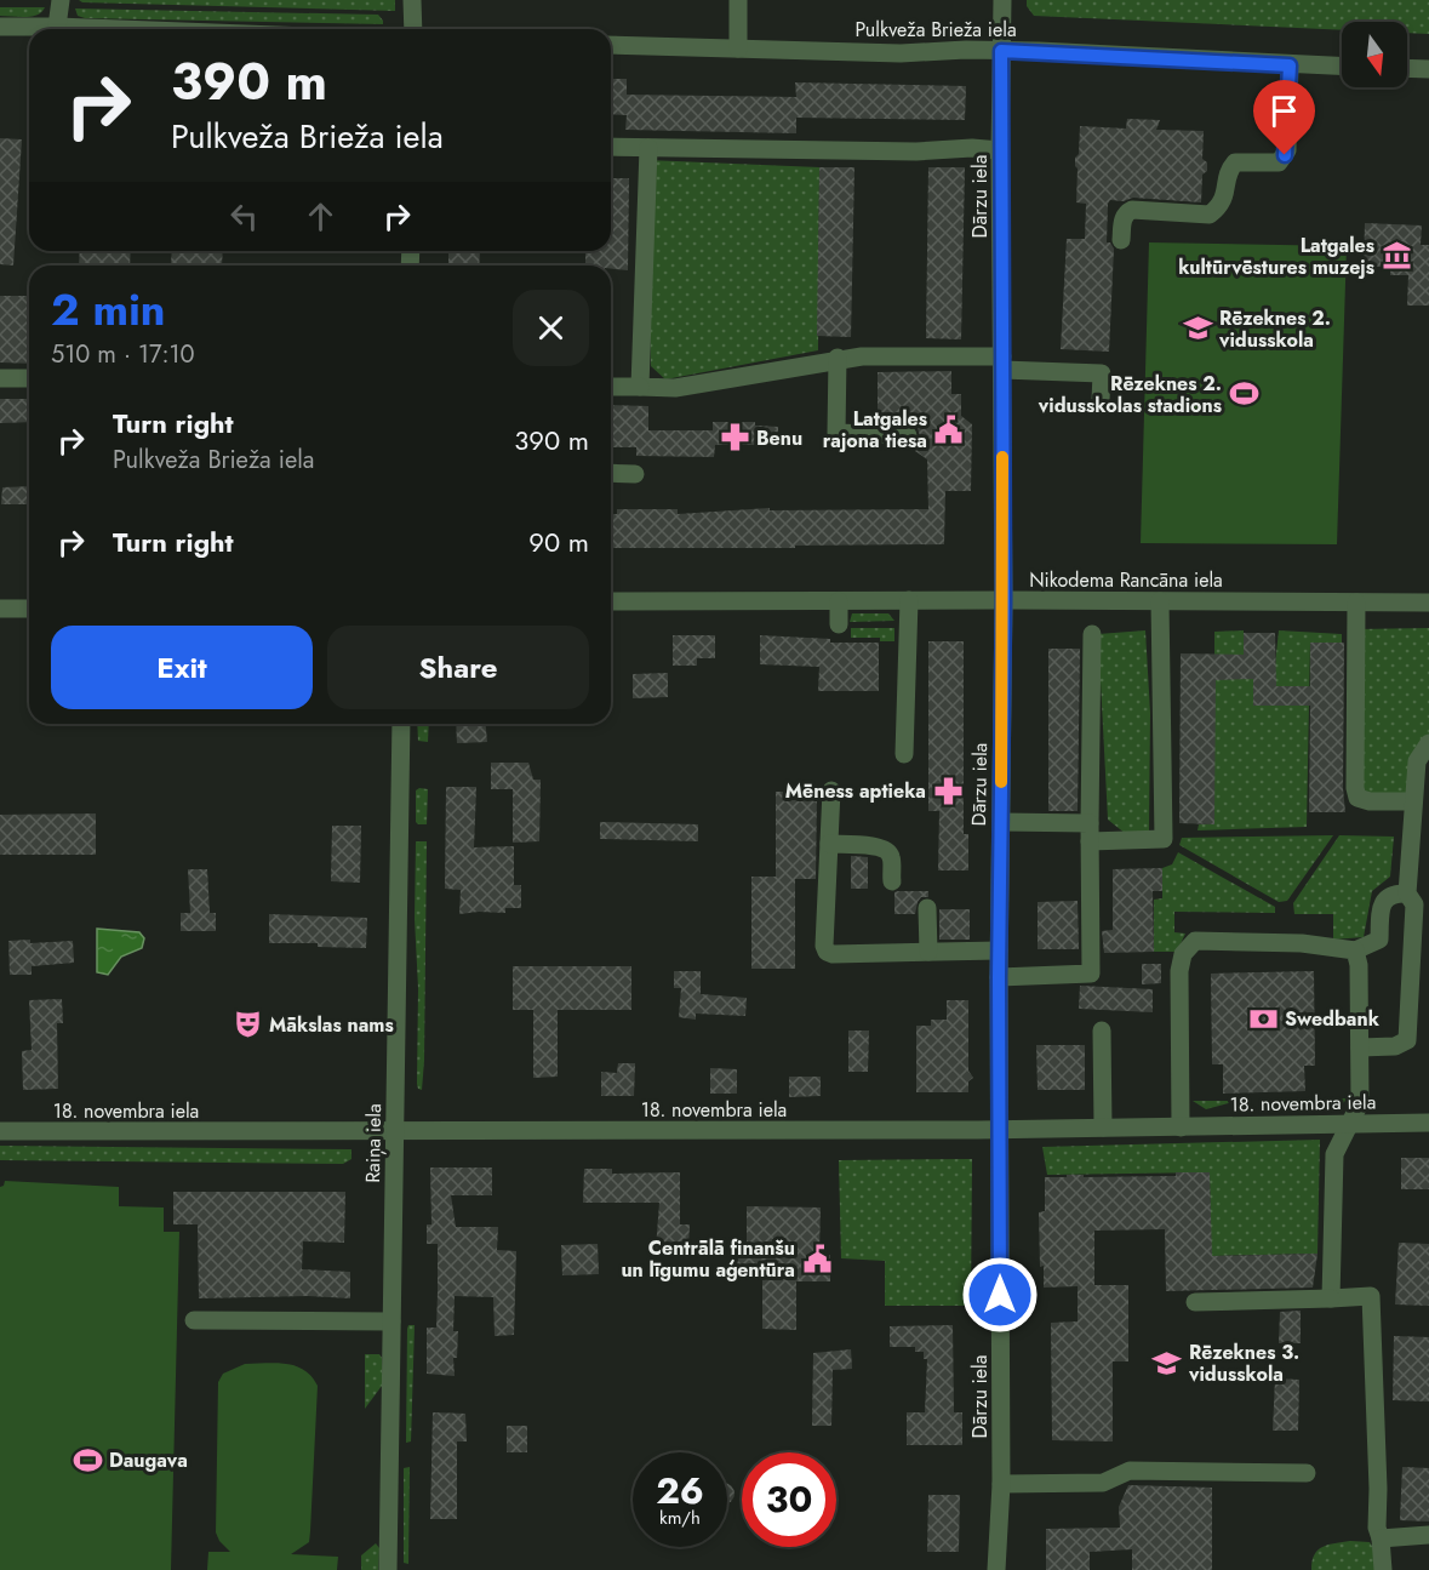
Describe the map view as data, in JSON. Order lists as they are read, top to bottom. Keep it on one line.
{"streets":{"street":["Pulkveža Brieža iela","Dārzu iela","Nikodema Rancāna iela","18. novembra iela","Raiņa iela"]},"crossings":[["Pulkveža Brieža iela","Dārzu iela"],["Dārzu iela","Nikodema Rancāna iela"],["Dārzu iela","18. novembra iela"],["18. novembra iela","Raiņa iela"]],"places":{"museum":["Latgales kultūrvēstures muzejs"],"school or university":["Rēzeknes 2. vidusskola","Rēzeknes 3. vidusskola"],"sports":["Rēzeknes 2. vidusskolas stadions","Daugava"],"public building":["Latgales rajona tiesa","Centrālā finanšu un līgumu aģentūra"],"pharmacy":["Benu","Mēness aptieka"],"bank":["Swedbank"],"theatre":["Mākslas nams"]},"north":"bottom","page":{"turn":["390 m","Pulkveža Brieža iela"],"heading":["2 min","510 m · 17:10"],"list":[{"name":"Turn right","note":"Pulkveža Brieža iela","value":"390 m"},{"name":"Turn right","value":"90 m"}],"buttons":["Exit","Share"],"speed":"26 km/h","limit":"30"}}
